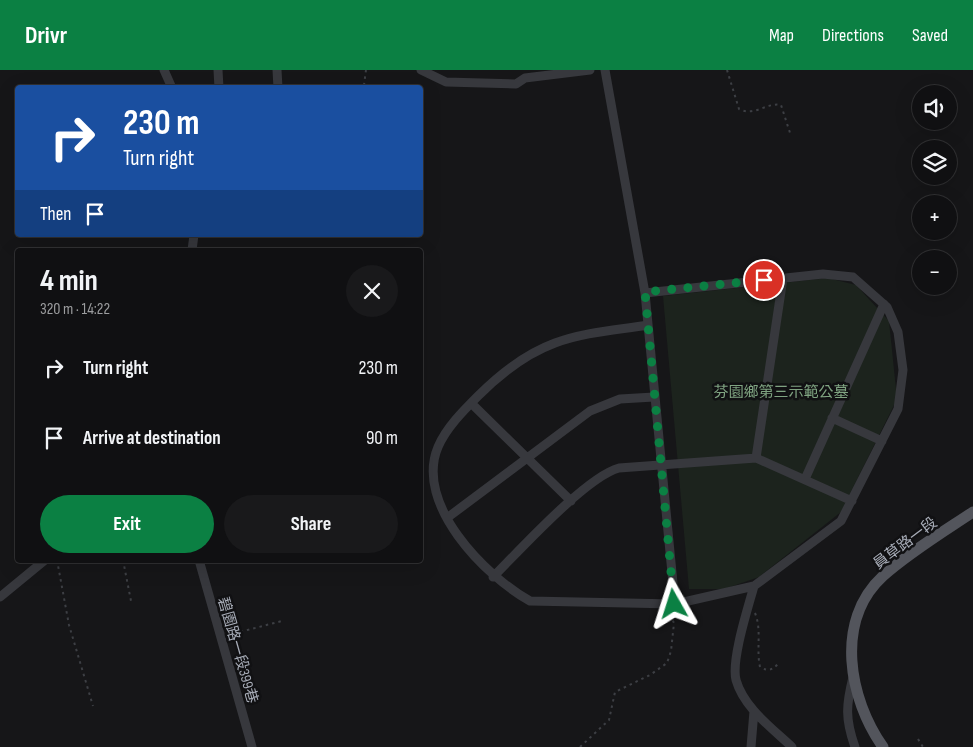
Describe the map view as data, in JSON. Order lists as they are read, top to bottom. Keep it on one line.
{"streets":{"main road":["員草路一段"],"street":["碧園路一段399巷"]},"parks":["芬園鄉第三示範公墓"],"page":{"header":"Drivr","nav":["Map","Directions","Saved"],"map_buttons":["+","−"],"turn":["230 m","Turn right"],"then":"Then","heading":["4 min","320 m · 14:22"],"list":[{"name":"Turn right","value":"230 m"},{"name":"Arrive at destination","value":"90 m"}],"buttons":["Exit","Share"]}}
